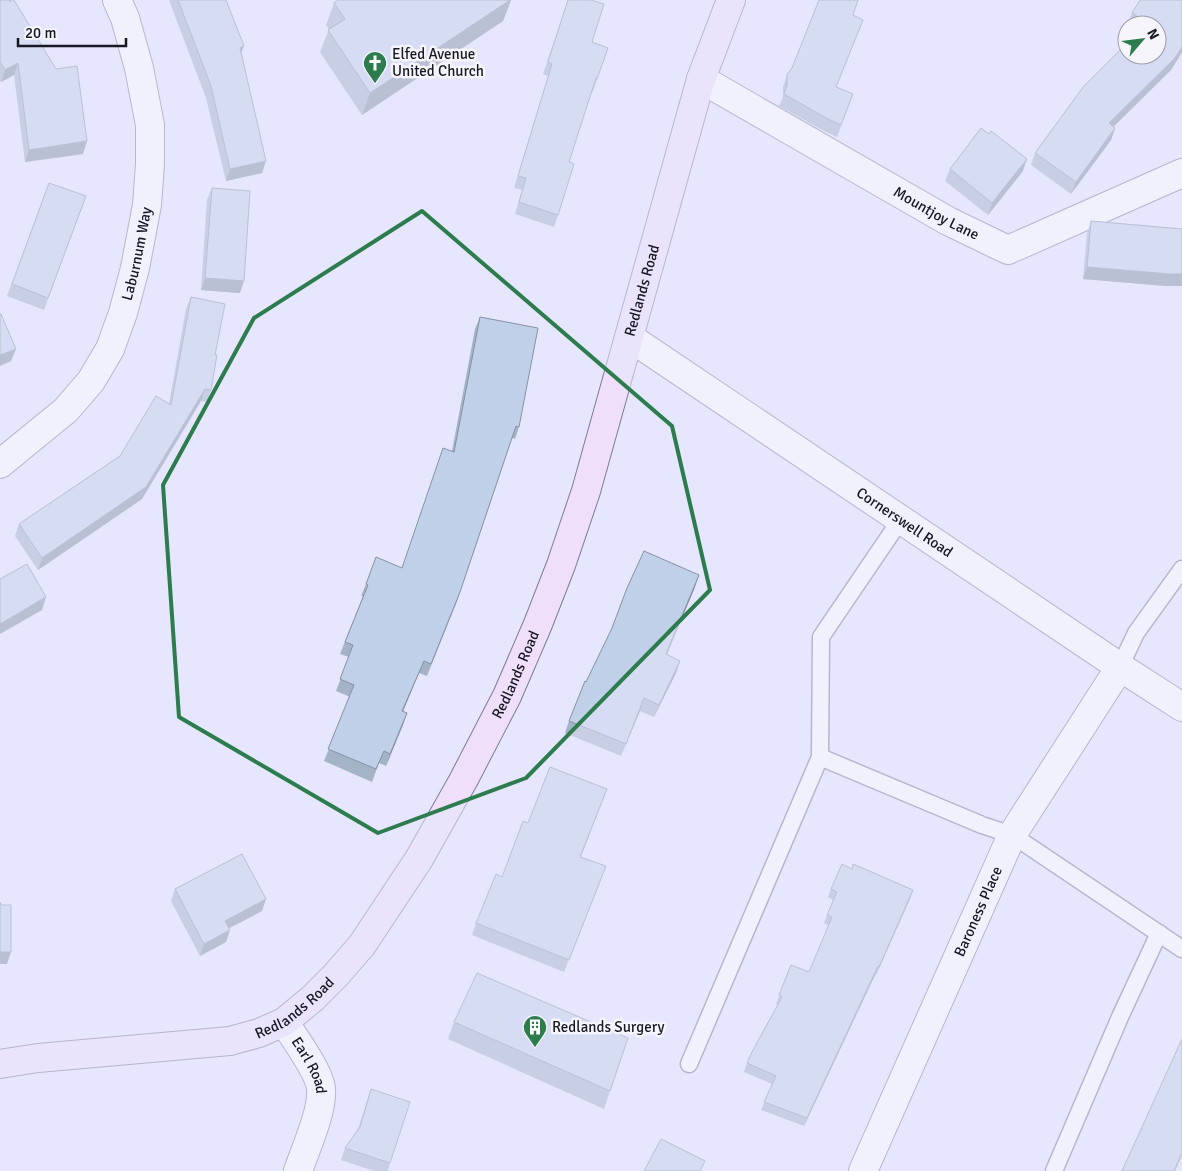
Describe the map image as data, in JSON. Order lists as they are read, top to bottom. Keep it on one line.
{"streets":{"main road":["Redlands Road"],"street":["Mountjoy Lane","Laburnum Way","Cornerswell Road","Baroness Place","Earl Road"]},"crossings":[["Mountjoy Lane","Redlands Road"],["Redlands Road","Cornerswell Road"],["Redlands Road","Earl Road"],["Cornerswell Road","Baroness Place"]],"places":{"church":["Elfed Avenue United Church"],"building":["Redlands Surgery"]},"scale_bar":"20 m","north":"top right"}
